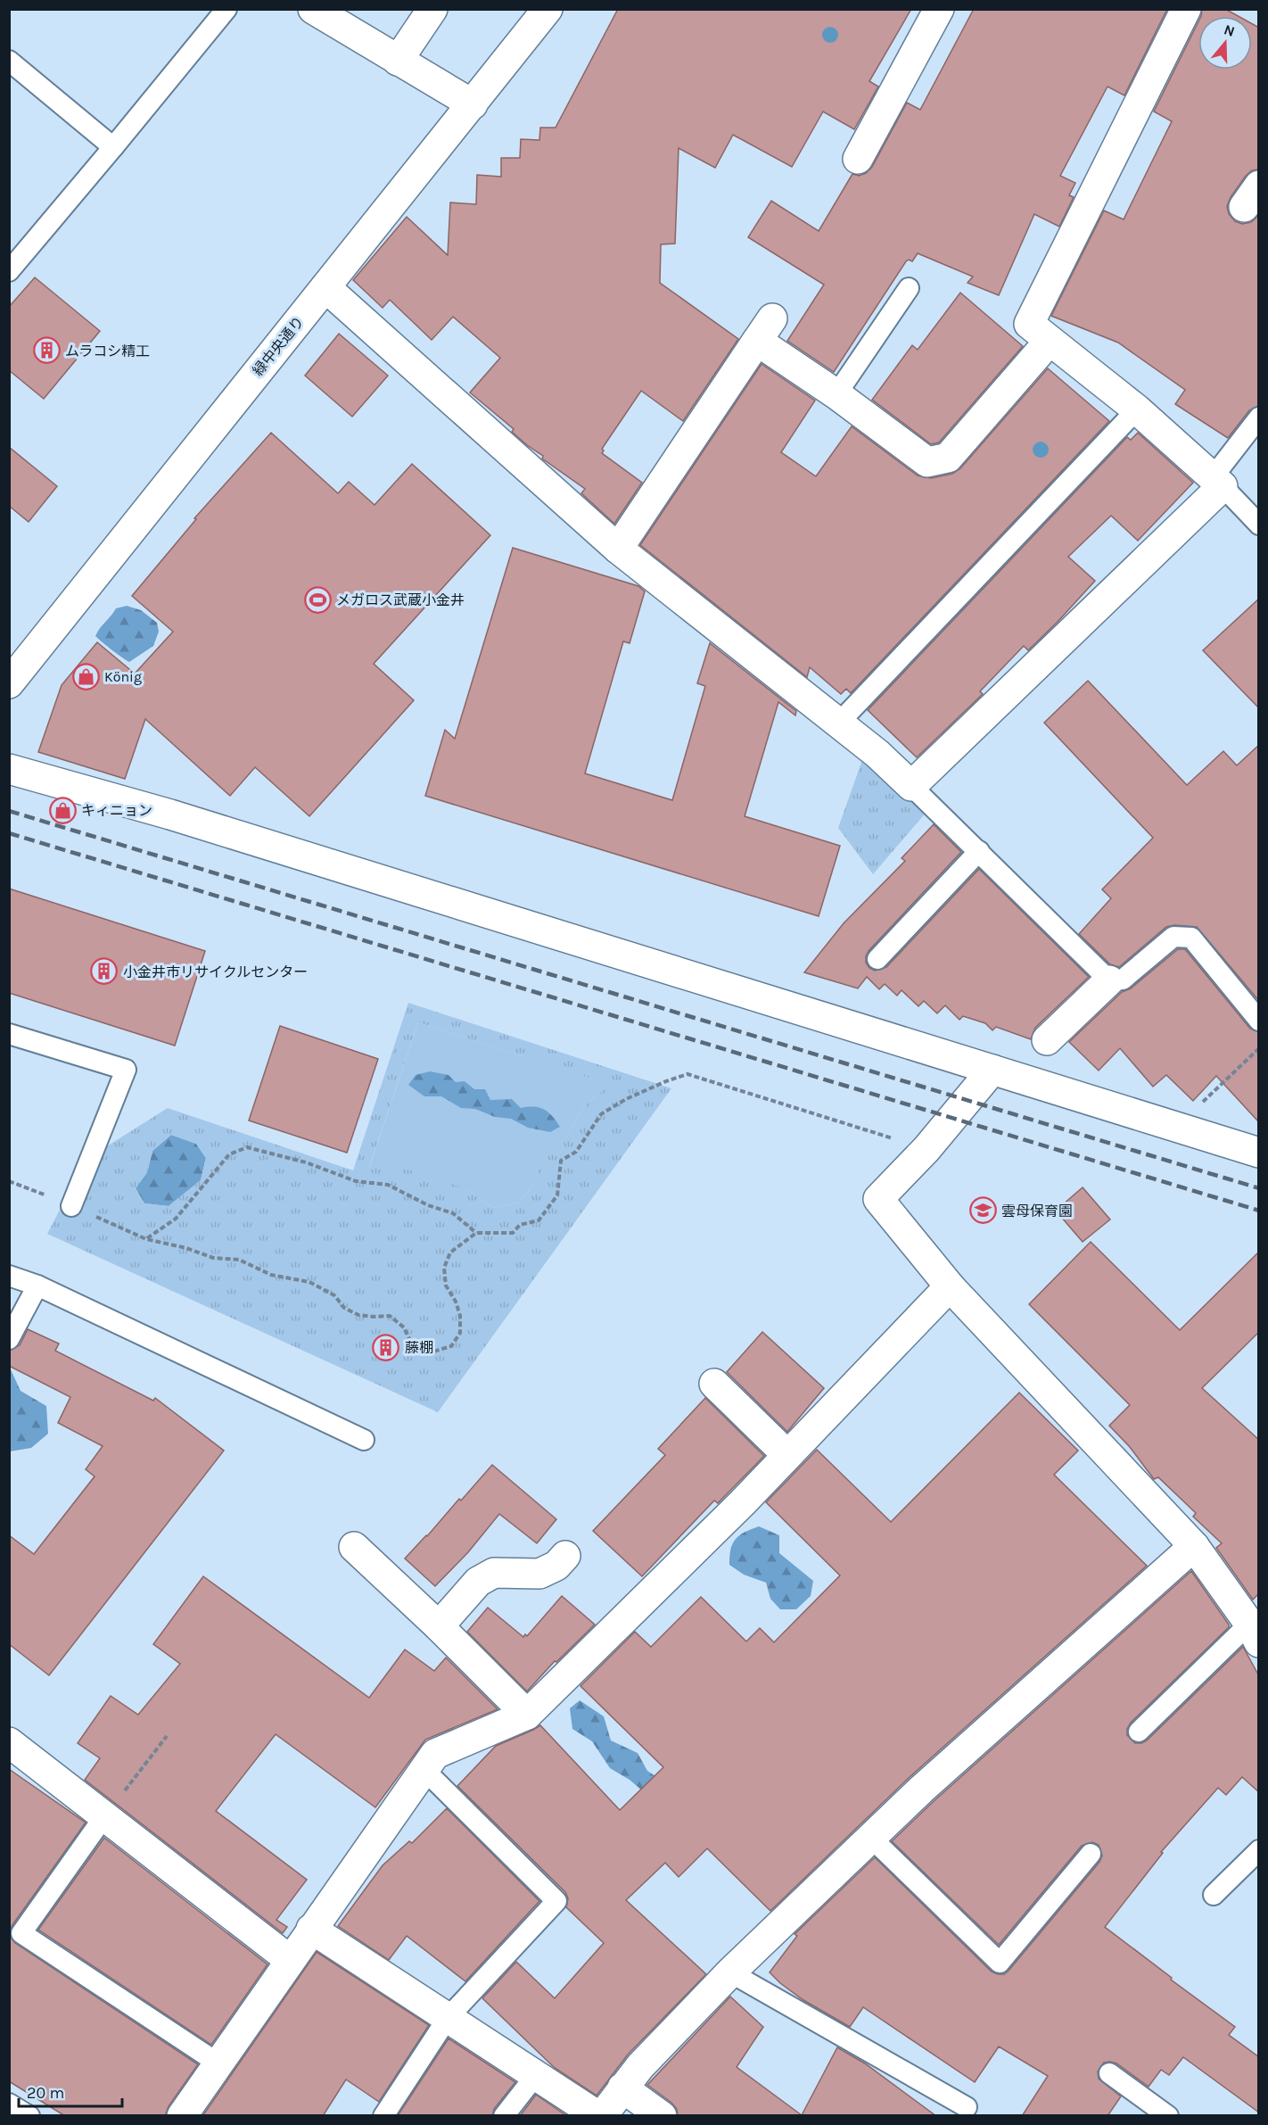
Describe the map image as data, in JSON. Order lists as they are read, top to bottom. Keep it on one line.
{"streets":{"street":["緑中央通り"]},"places":{"building":["ムラコシ精工","小金井市リサイクルセンター","藤棚"],"sports":["メガロス武蔵小金井"],"shop":["König","キィニョン"],"school or university":["雲母保育園"]},"scale_bar":"20 m","north":"top"}
